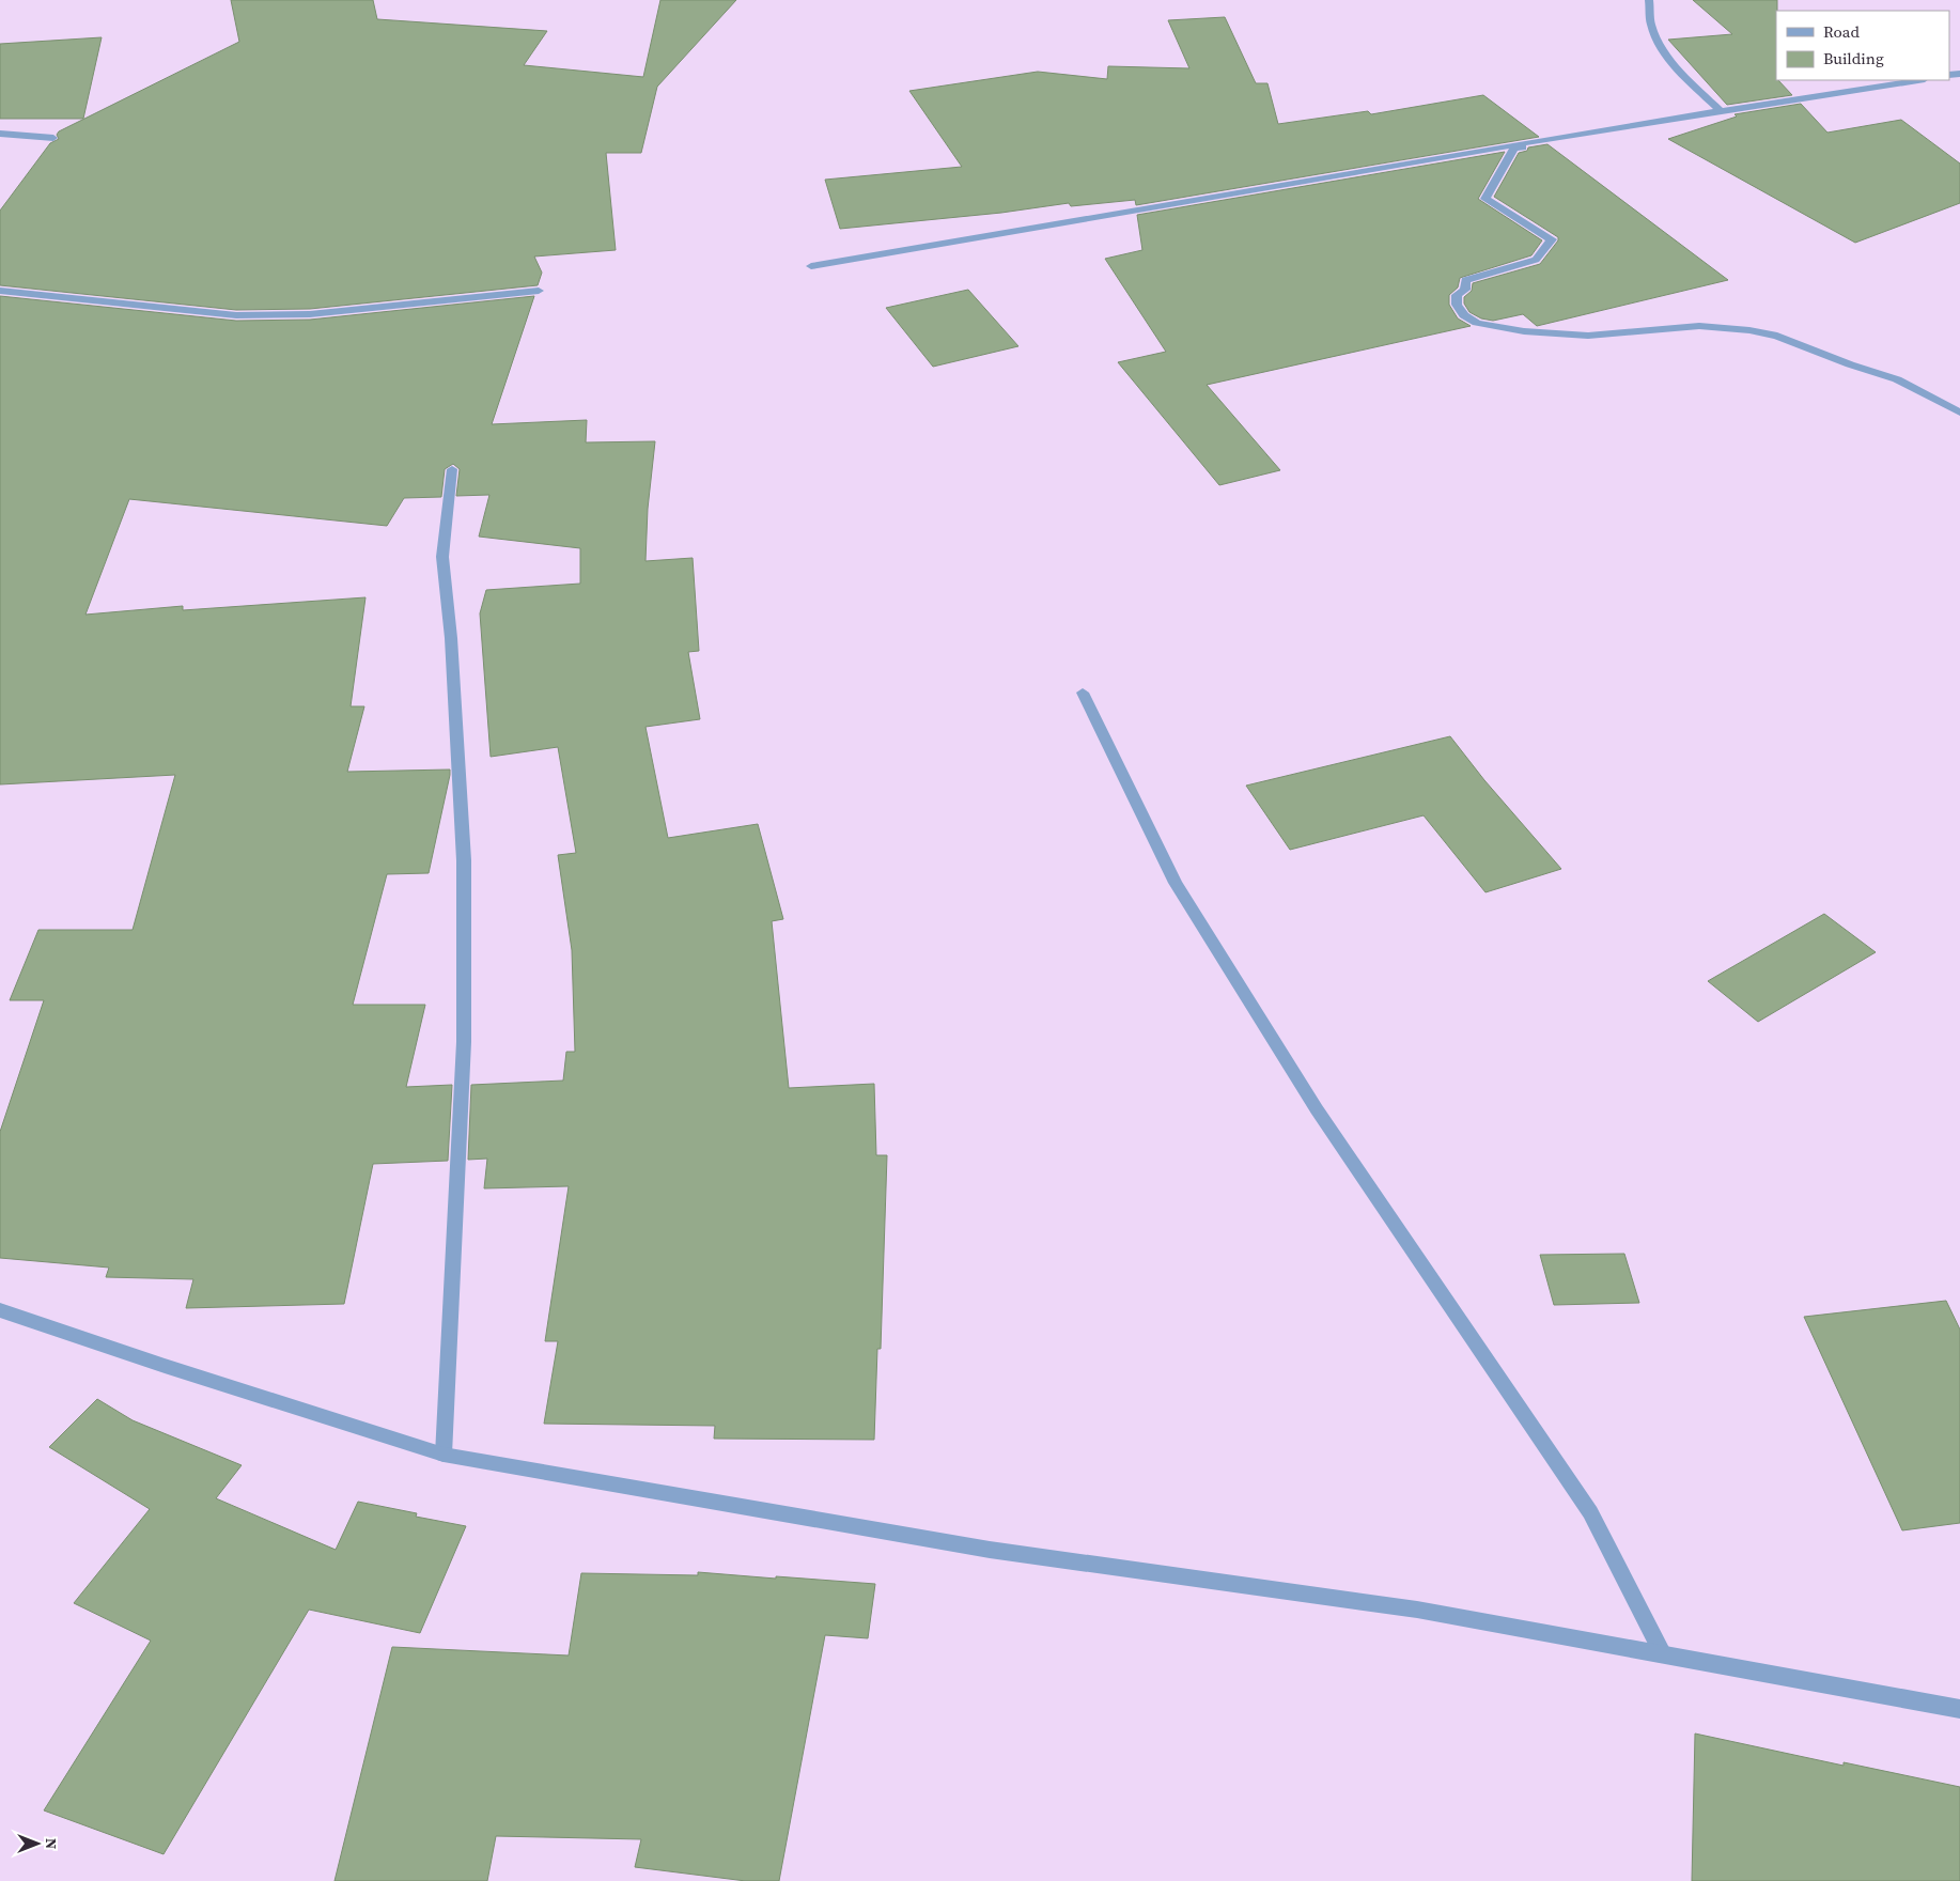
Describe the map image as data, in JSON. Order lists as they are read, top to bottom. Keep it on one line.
{"legend":["Road","Building"],"north":"right"}
